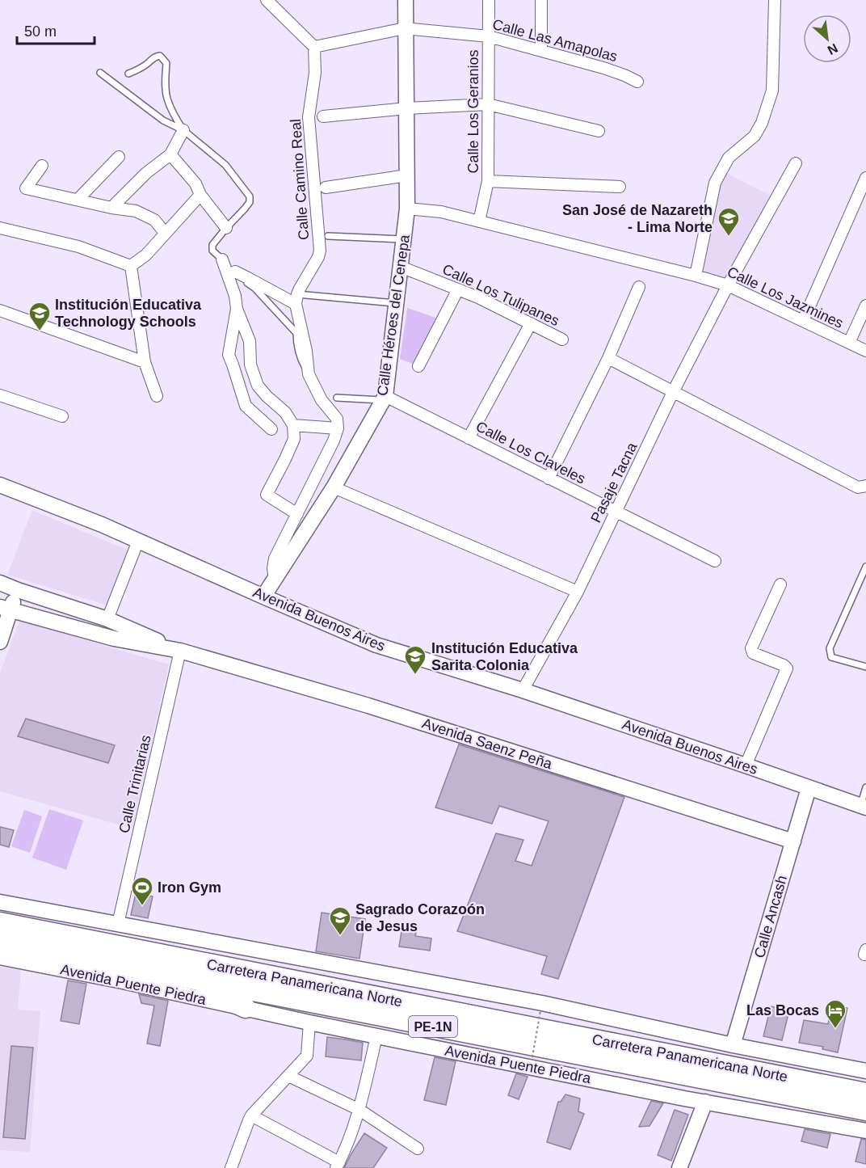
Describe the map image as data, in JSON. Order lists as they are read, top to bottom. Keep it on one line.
{"streets":{"highway":["Carretera Panamericana Norte","PE-1N"],"main road":["Calle Héroes del Cenepa","Avenida Buenos Aires","Avenida Saenz Peña","Calle Ancash","Avenida Puente Piedra"],"street":["Calle Las Amapolas","Calle Los Geranios","Calle Camino Real","Calle Los Tulipanes","Calle Los Jazmines","Calle Los Claveles","Pasaje Tacna","Calle Trinitarias"]},"crossings":[["Calle Las Amapolas","Calle Los Geranios"],["Calle Las Amapolas","Calle Camino Real"],["Calle Las Amapolas","Calle Héroes del Cenepa"],["Calle Los Geranios","Calle Los Jazmines"],["Calle Los Tulipanes","Calle Héroes del Cenepa"],["Calle Los Jazmines","Calle Héroes del Cenepa"],["Calle Los Jazmines","Pasaje Tacna"],["Calle Héroes del Cenepa","Calle Los Claveles"],["Calle Héroes del Cenepa","Avenida Buenos Aires"],["Calle Los Claveles","Pasaje Tacna"],["Pasaje Tacna","Avenida Buenos Aires"],["Avenida Buenos Aires","Calle Ancash"],["Avenida Saenz Peña","Calle Trinitarias"],["Avenida Saenz Peña","Calle Ancash"]],"places":{"school or university":["San José de Nazareth - Lima Norte","Institución Educativa Technology Schools","Institución Educativa Sarita Colonia","Sagrado Corazoón de Jesus"],"sports":["Iron Gym"],"hotel":["Las Bocas"]},"scale_bar":"50 m","north":"bottom right"}
